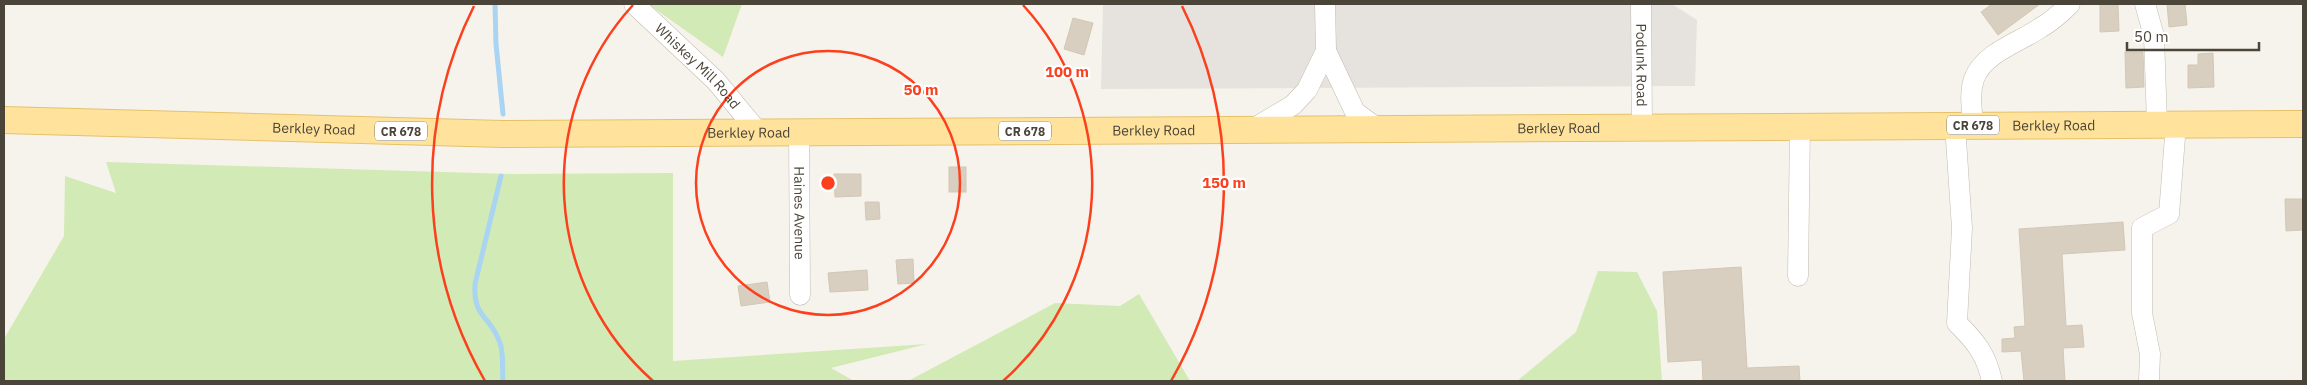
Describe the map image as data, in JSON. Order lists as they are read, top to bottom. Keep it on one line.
{"streets":{"main road":["Berkley Road","CR 678"],"street":["Podunk Road","Whiskey Mill Road","Haines Avenue"]},"crossings":[["Podunk Road","Berkley Road"],["Whiskey Mill Road","Berkley Road"],["Berkley Road","Haines Avenue"]],"scale_bar":"50 m","rings":["100 m","50 m","150 m"]}
